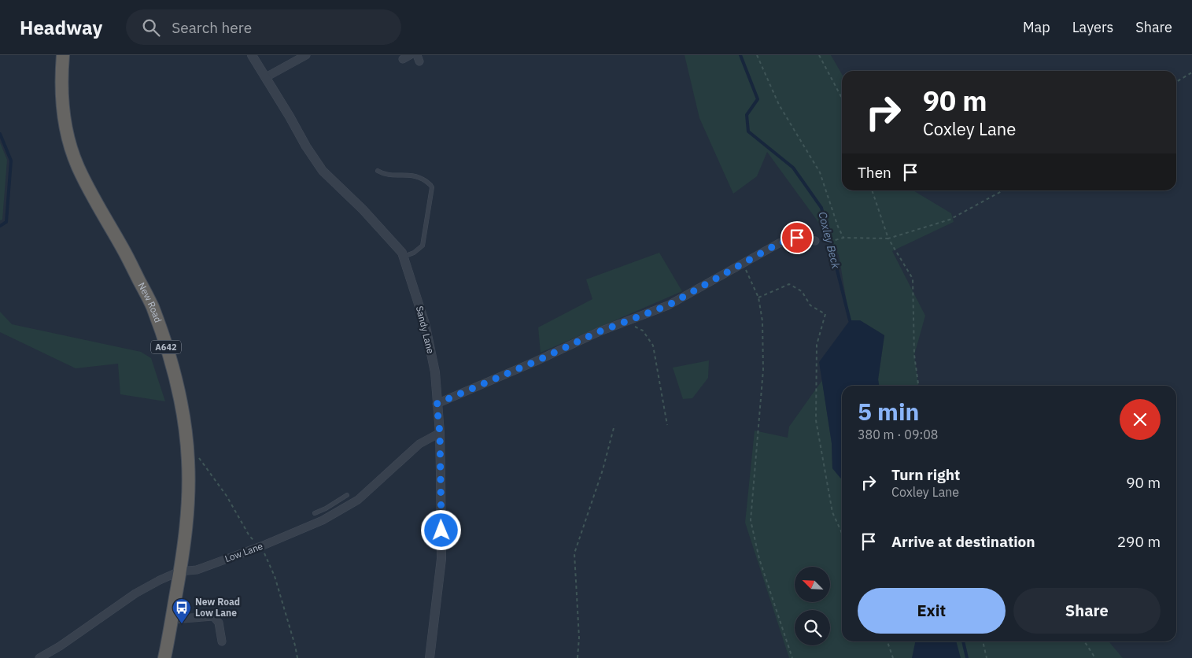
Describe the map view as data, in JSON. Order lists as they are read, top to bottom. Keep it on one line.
{"streets":{"highway":["New Road","A642"],"street":["Sandy Lane","Low Lane"]},"crossings":[["New Road","Low Lane"],["Sandy Lane","Low Lane"]],"water":["Coxley Beck"],"places":{"bus stop":["New Road Low Lane"]},"north":"top left","page":{"header":"Headway","search":"Search here","nav":["Map","Layers","Share"],"turn":["90 m","Coxley Lane"],"then":"Then","heading":["5 min","380 m · 09:08"],"list":[{"name":"Turn right","note":"Coxley Lane","value":"90 m"},{"name":"Arrive at destination","value":"290 m"}],"buttons":["Exit","Share"]}}
